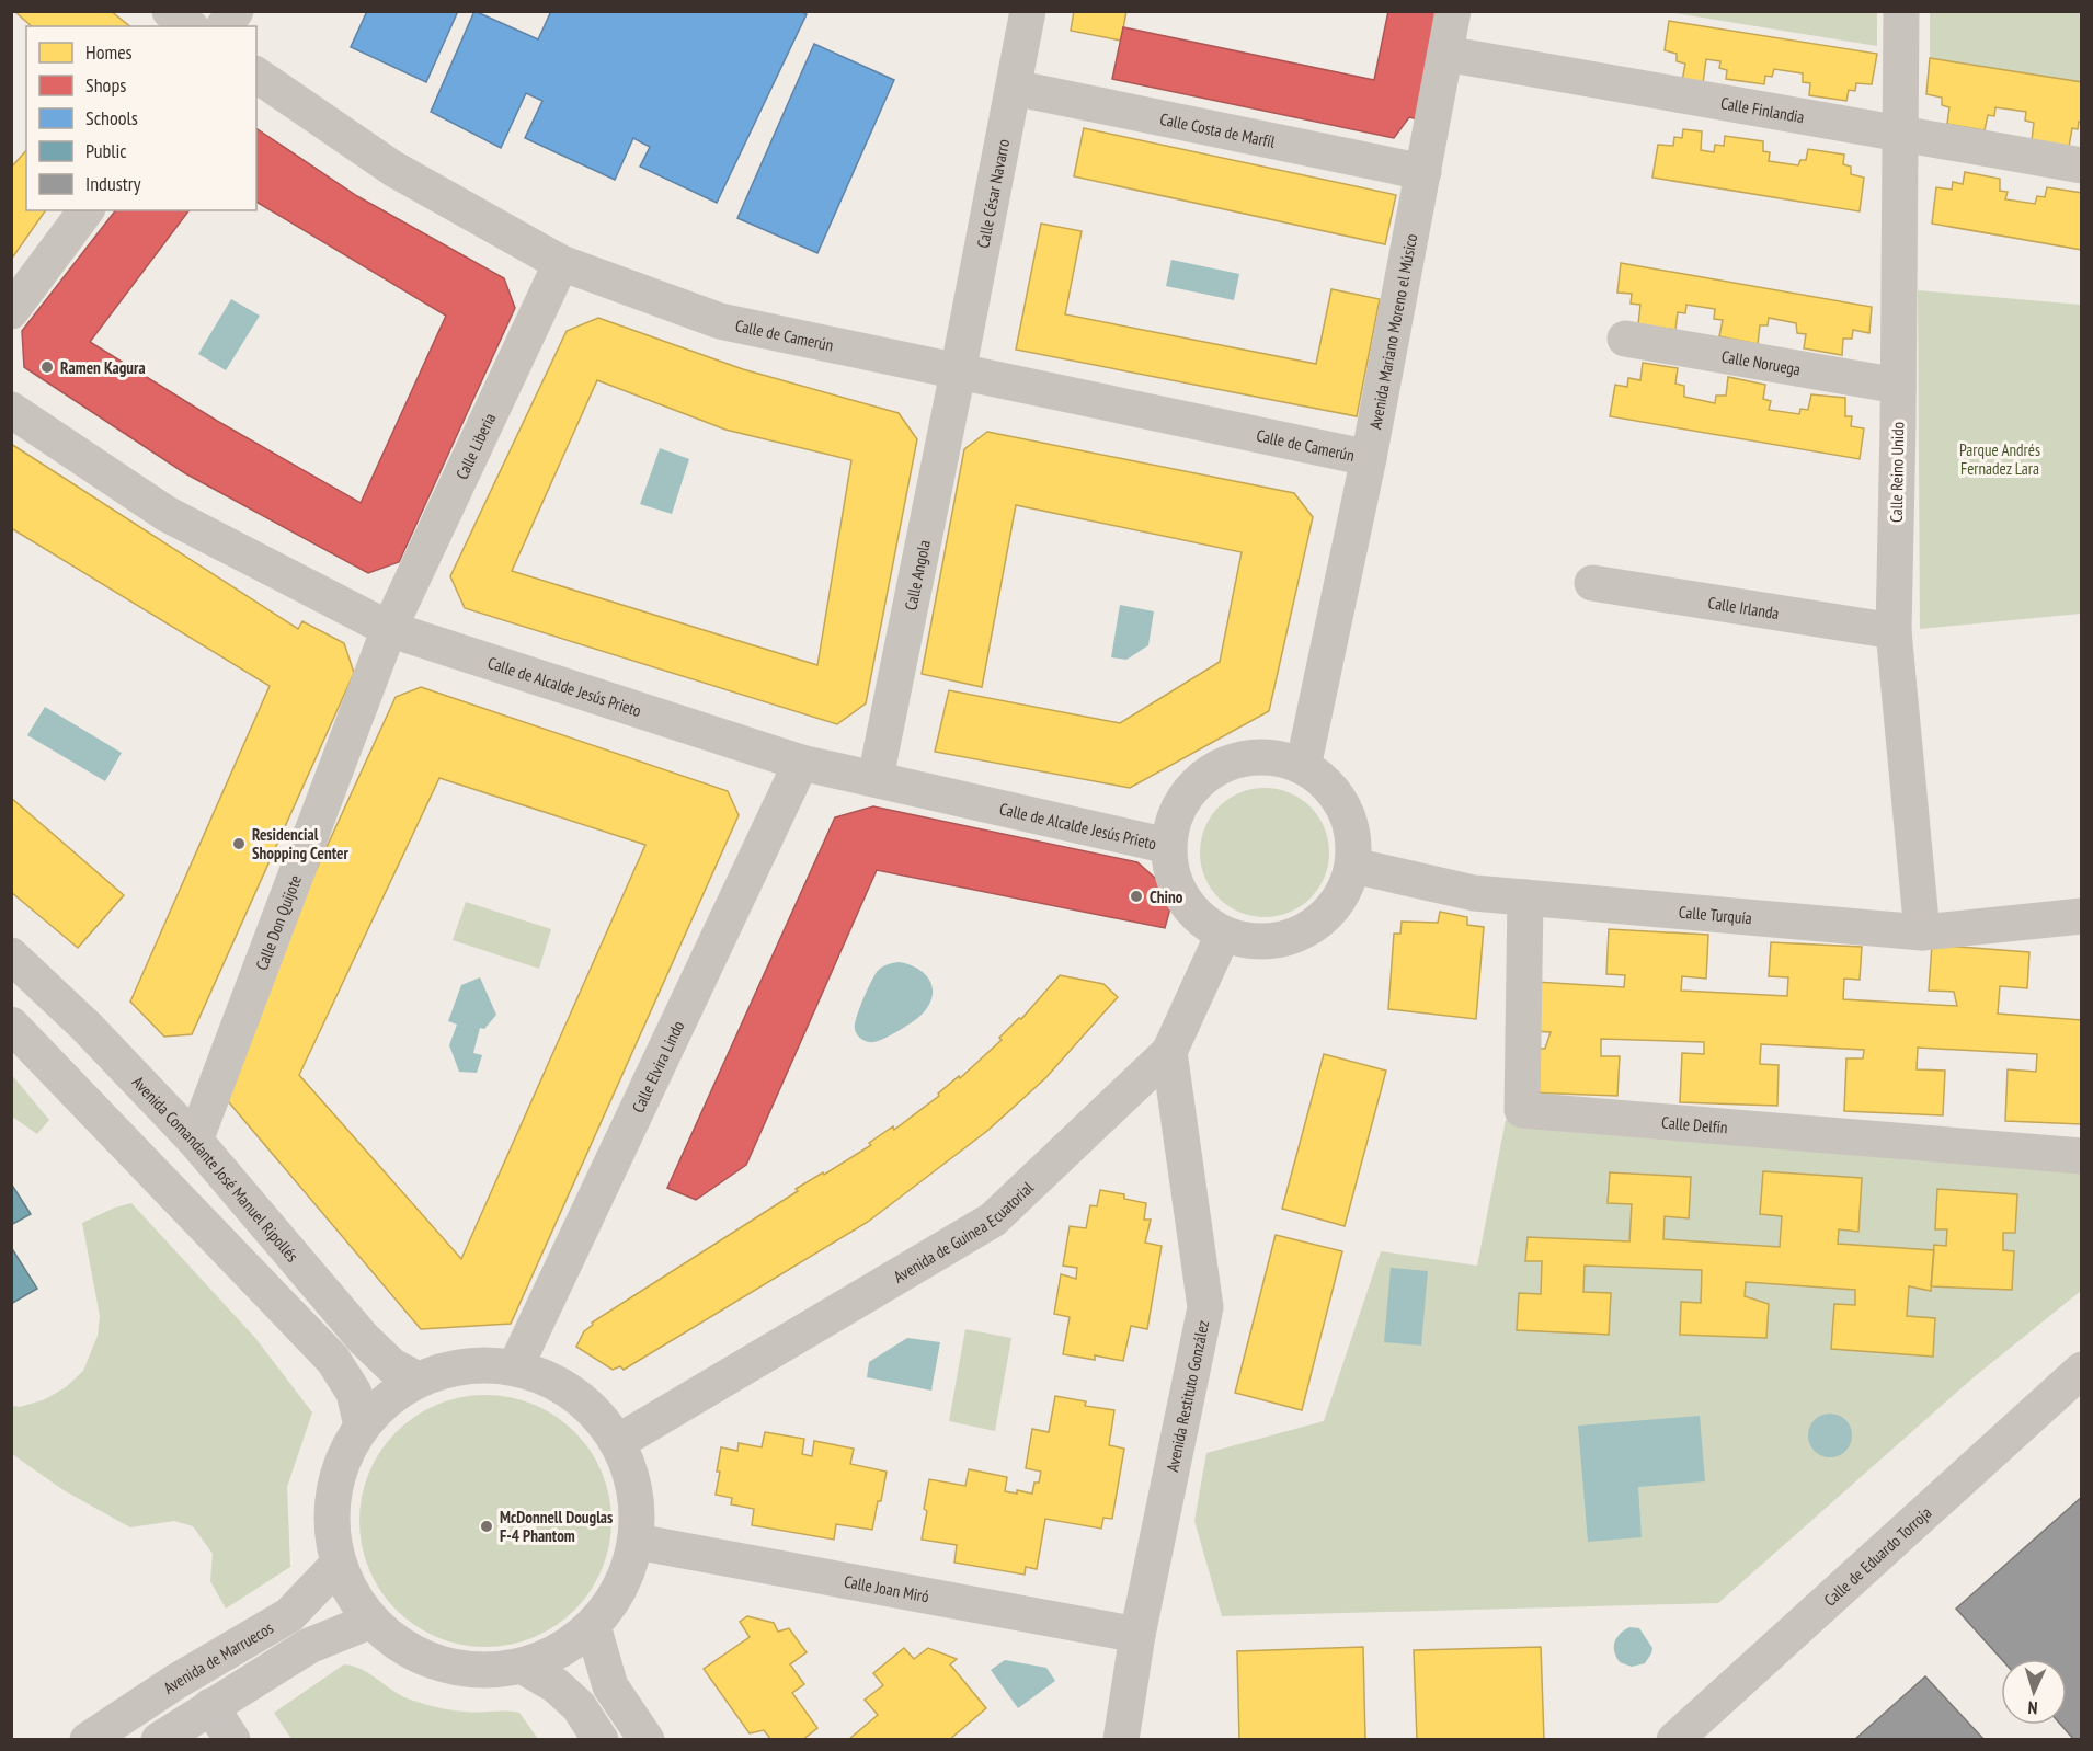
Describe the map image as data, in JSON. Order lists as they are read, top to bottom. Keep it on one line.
{"streets":{"street":["Calle Finlandia","Calle Costa de Marfíl","Calle César Navarro","Avenida Mariano Moreno el Músico","Calle de Camerún","Calle Noruega","Calle Liberia","Calle Reino Unido","Calle Angola","Calle Irlanda","Calle de Alcalde Jesús Prieto","Calle Turquía","Calle Don Quijote","Calle Elvira Lindo","Calle Delfín","Avenida Comandante José Manuel Ripollés","Avenida de Guinea Ecuatorial","Avenida Restituto González","Calle de Eduardo Torroja","Calle Joan Miró","Avenida de Marruecos"]},"crossings":[["Calle Finlandia","Avenida Mariano Moreno el Músico"],["Calle Finlandia","Calle Reino Unido"],["Calle Costa de Marfíl","Calle César Navarro"],["Calle Costa de Marfíl","Avenida Mariano Moreno el Músico"],["Calle César Navarro","Calle de Camerún"],["Calle César Navarro","Calle Angola"],["Avenida Mariano Moreno el Músico","Calle de Camerún"],["Avenida Mariano Moreno el Músico","Calle de Alcalde Jesús Prieto"],["Avenida Mariano Moreno el Músico","Calle Turquía"],["Avenida Mariano Moreno el Músico","Avenida de Guinea Ecuatorial"],["Calle de Camerún","Calle Liberia"],["Calle de Camerún","Calle Angola"],["Calle Noruega","Calle Reino Unido"],["Calle Liberia","Calle de Alcalde Jesús Prieto"],["Calle Liberia","Calle Don Quijote"],["Calle Reino Unido","Calle Irlanda"],["Calle Reino Unido","Calle Turquía"],["Calle Angola","Calle de Alcalde Jesús Prieto"],["Calle de Alcalde Jesús Prieto","Calle Turquía"],["Calle de Alcalde Jesús Prieto","Calle Don Quijote"],["Calle de Alcalde Jesús Prieto","Calle Elvira Lindo"],["Calle de Alcalde Jesús Prieto","Avenida de Guinea Ecuatorial"],["Calle Turquía","Calle Delfín"],["Calle Turquía","Avenida de Guinea Ecuatorial"],["Calle Don Quijote","Avenida Comandante José Manuel Ripollés"],["Avenida de Guinea Ecuatorial","Avenida Restituto González"],["Avenida Restituto González","Calle Joan Miró"]],"parks":["Parque Andrés Fernadez Lara"],"places":["Ramen Kagura","Residencial Shopping Center","Chino","McDonnell Douglas F-4 Phantom"],"legend":["Homes","Shops","Schools","Public","Industry"],"north":"bottom"}
